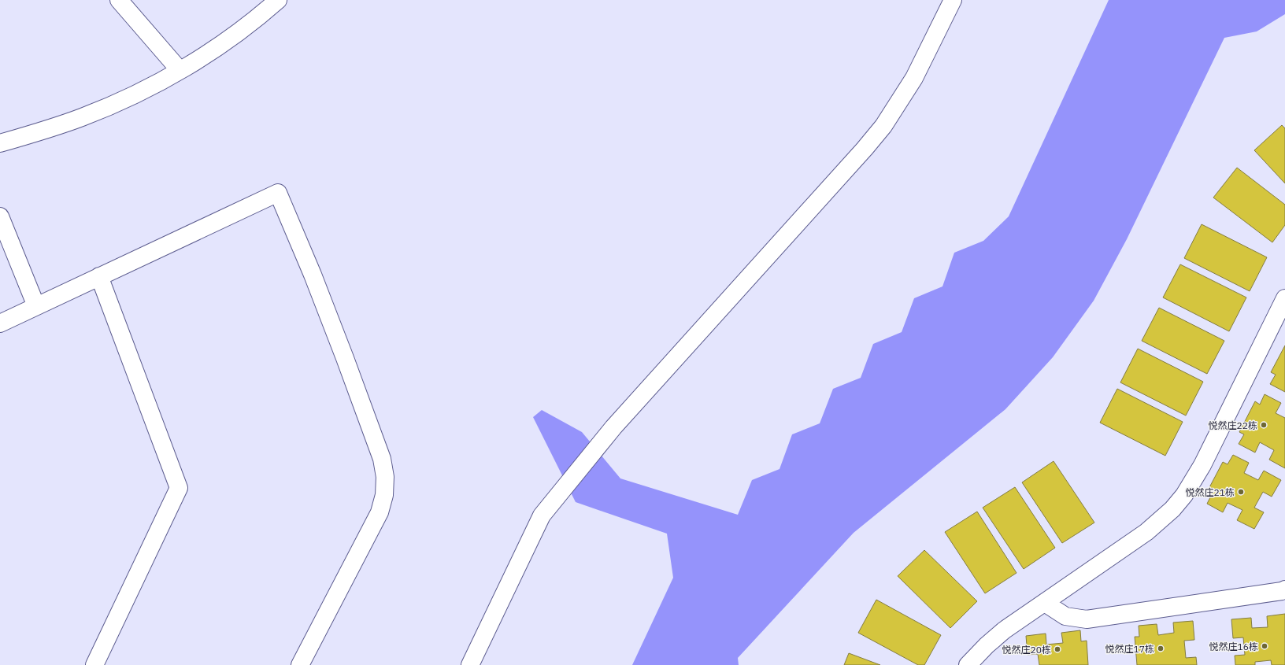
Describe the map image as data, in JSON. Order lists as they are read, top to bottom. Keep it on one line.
{"places":["悦然庄22栋","悦然庄21栋","悦然庄16栋","悦然庄17栋","悦然庄20栋"]}
